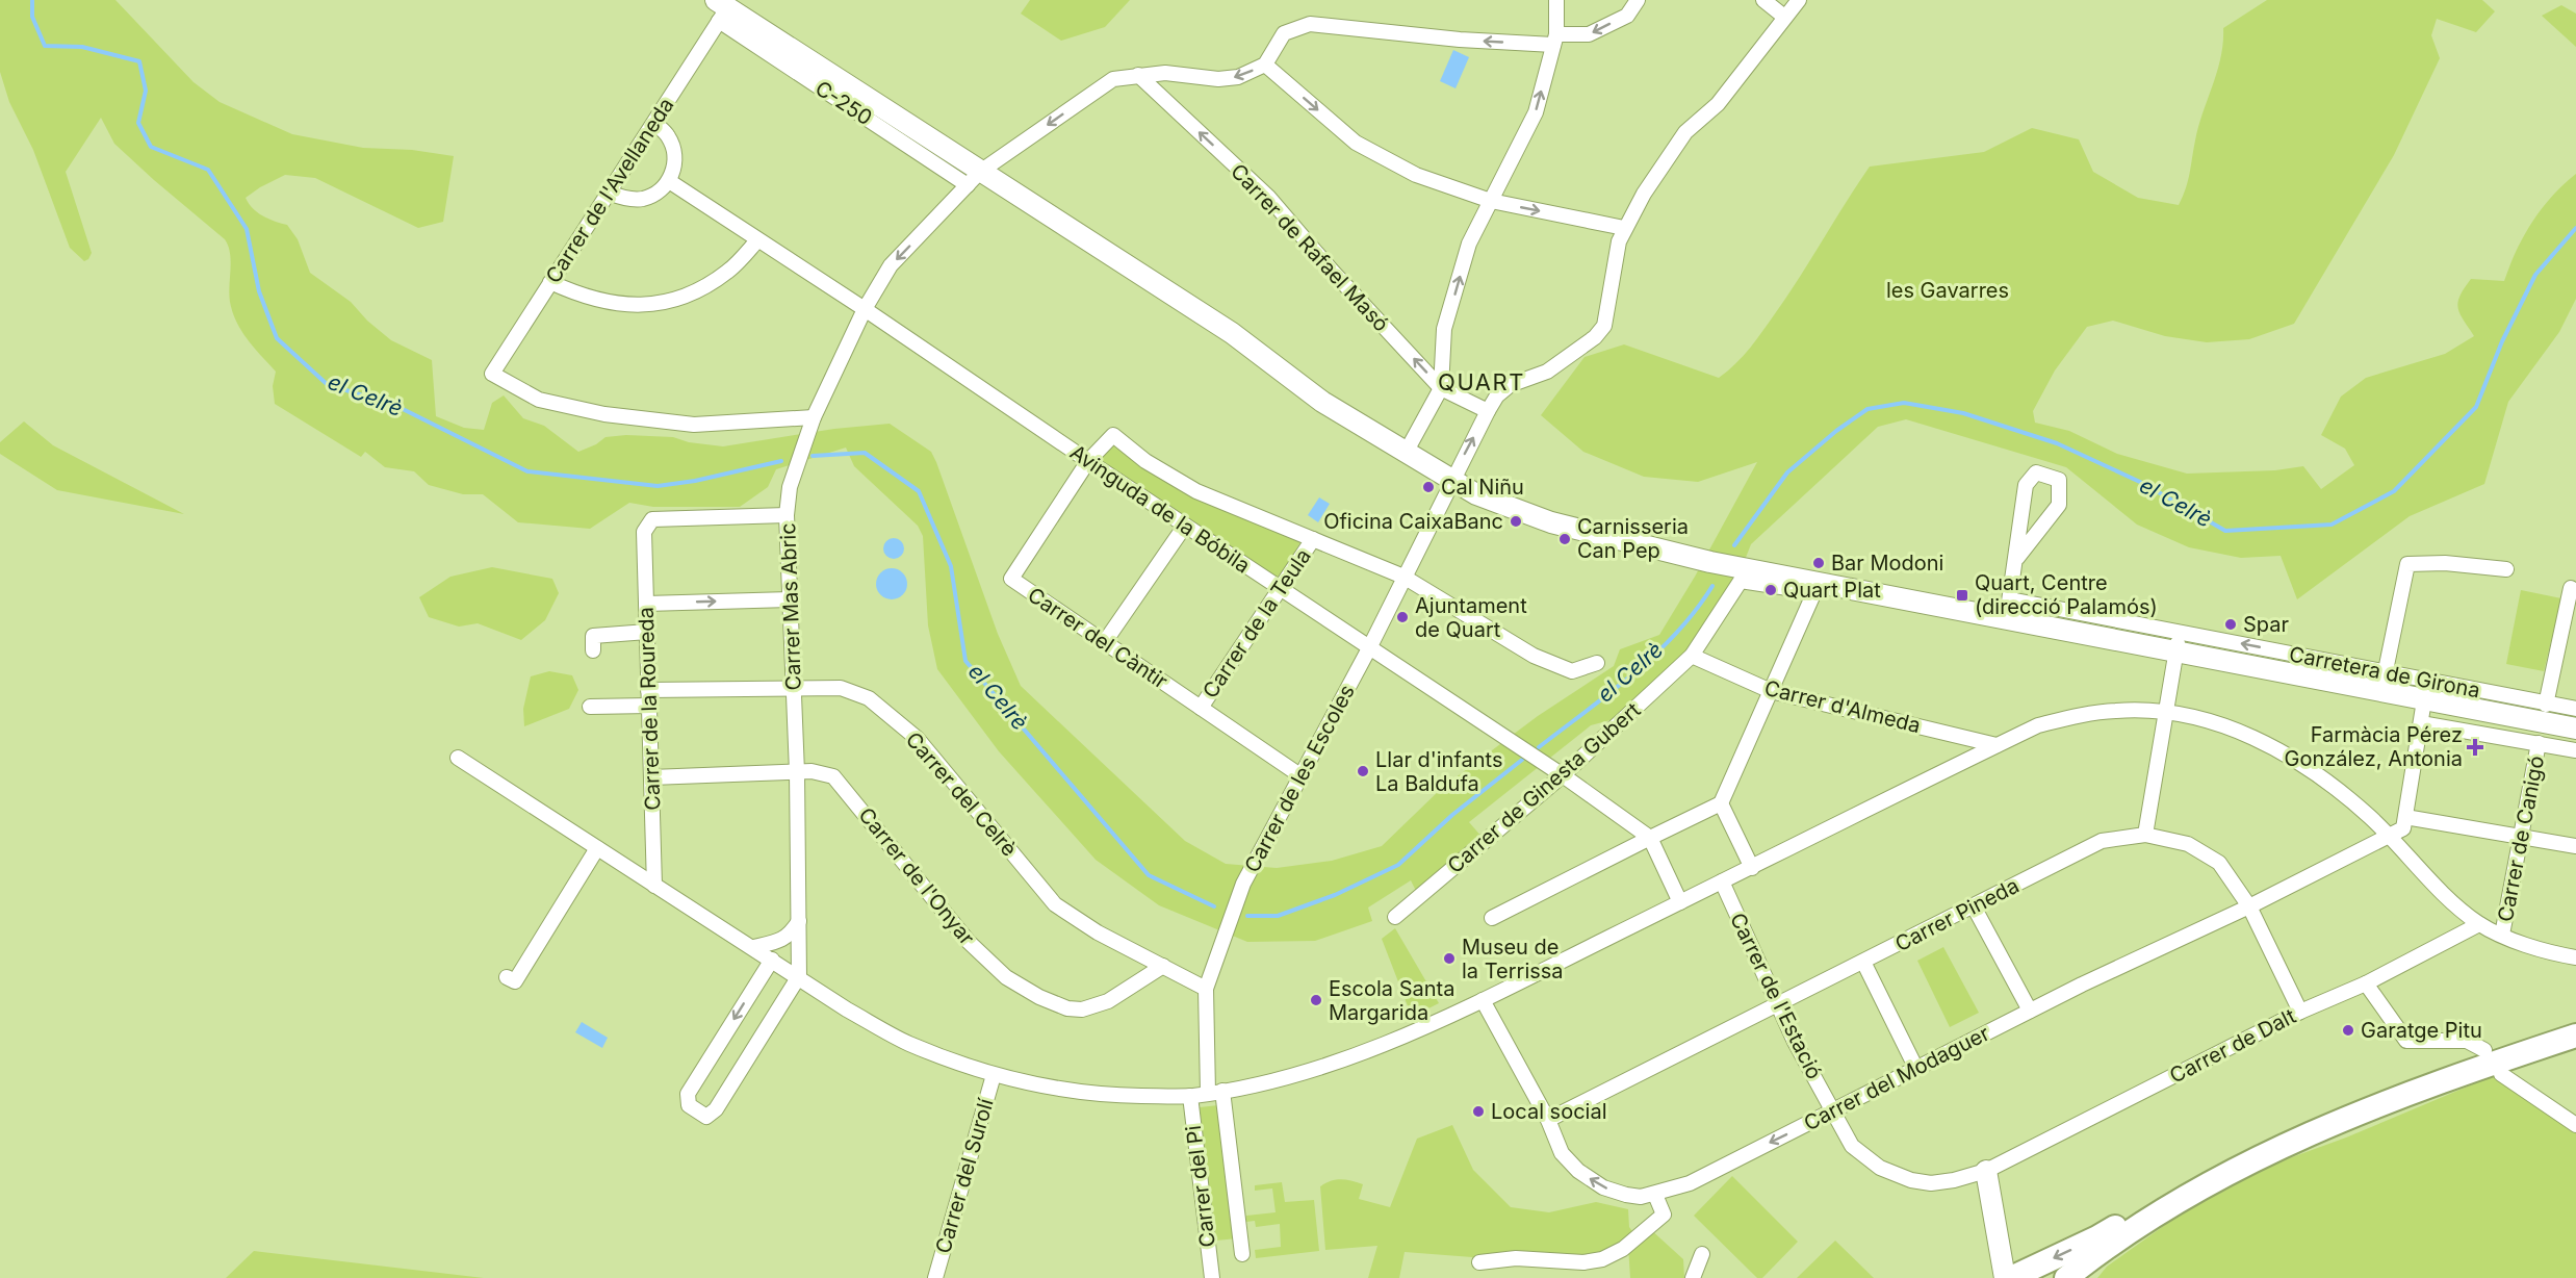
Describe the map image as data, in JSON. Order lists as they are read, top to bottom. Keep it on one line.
{"streets":{"main road":["C-250"],"street":["Carrer de l'Avellaneda","Carrer de Rafael Masó","Avinguda de la Bóbila","Carrer Mas Abric","Carrer de la Teula","Carrer del Càntir","Carretera de Girona","Carrer d'Almeda","Carrer de la Roureda","Carrer de les Escoles","Carrer de Ginesta Gubert","Carrer del Celrè","Carrer de Canigó","Carrer de l'Onyar","Carrer Pineda","Carrer de l'Estació","Carrer de Dalt","Carrer del Modaguer","Carrer del Surolí","Carrer del Pi"]},"crossings":[["C-250","Carrer de l'Avellaneda"],["C-250","Carrer Mas Abric"],["C-250","Carretera de Girona"],["C-250","Carrer de les Escoles"],["C-250","Carrer de Ginesta Gubert"],["Carrer de l'Avellaneda","Carrer Mas Abric"],["Carrer de Rafael Masó","Carrer Mas Abric"],["Carrer de Rafael Masó","Carrer de les Escoles"],["Avinguda de la Bóbila","Carrer Mas Abric"],["Avinguda de la Bóbila","Carrer de la Teula"],["Avinguda de la Bóbila","Carrer del Càntir"],["Avinguda de la Bóbila","Carrer de les Escoles"],["Avinguda de la Bóbila","Carrer de Ginesta Gubert"],["Carrer Mas Abric","Carrer de la Roureda"],["Carrer Mas Abric","Carrer del Celrè"],["Carrer Mas Abric","Carrer de l'Onyar"],["Carrer de la Teula","Carrer del Càntir"],["Carrer del Càntir","Carrer de les Escoles"],["Carretera de Girona","Carrer de Canigó"],["Carrer d'Almeda","Carrer de Ginesta Gubert"],["Carrer de la Roureda","Carrer del Celrè"],["Carrer de la Roureda","Carrer de l'Onyar"],["Carrer de les Escoles","Carrer del Celrè"],["Carrer de les Escoles","Carrer del Pi"],["Carrer del Celrè","Carrer de l'Onyar"],["Carrer Pineda","Carrer de l'Estació"],["Carrer Pineda","Carrer de Dalt"],["Carrer Pineda","Carrer del Modaguer"],["Carrer de l'Estació","Carrer de Dalt"],["Carrer de l'Estació","Carrer del Modaguer"]],"one_way":["Carrer Mas Abric"],"districts":["QUART"],"water":["el Celrè"],"parks":["les Gavarres"],"places":{"other":["Cal Niñu","Oficina CaixaBanc","Carnisseria Can Pep","Bar Modoni","Quart Plat","Ajuntament de Quart","Spar","Llar d'infants La Baldufa","Museu de la Terrissa","Escola Santa Margarida","Garatge Pitu","Local social"],"transit":["Quart, Centre (direcció Palamós)"],"health":["Farmàcia Pérez González, Antonia"]}}
